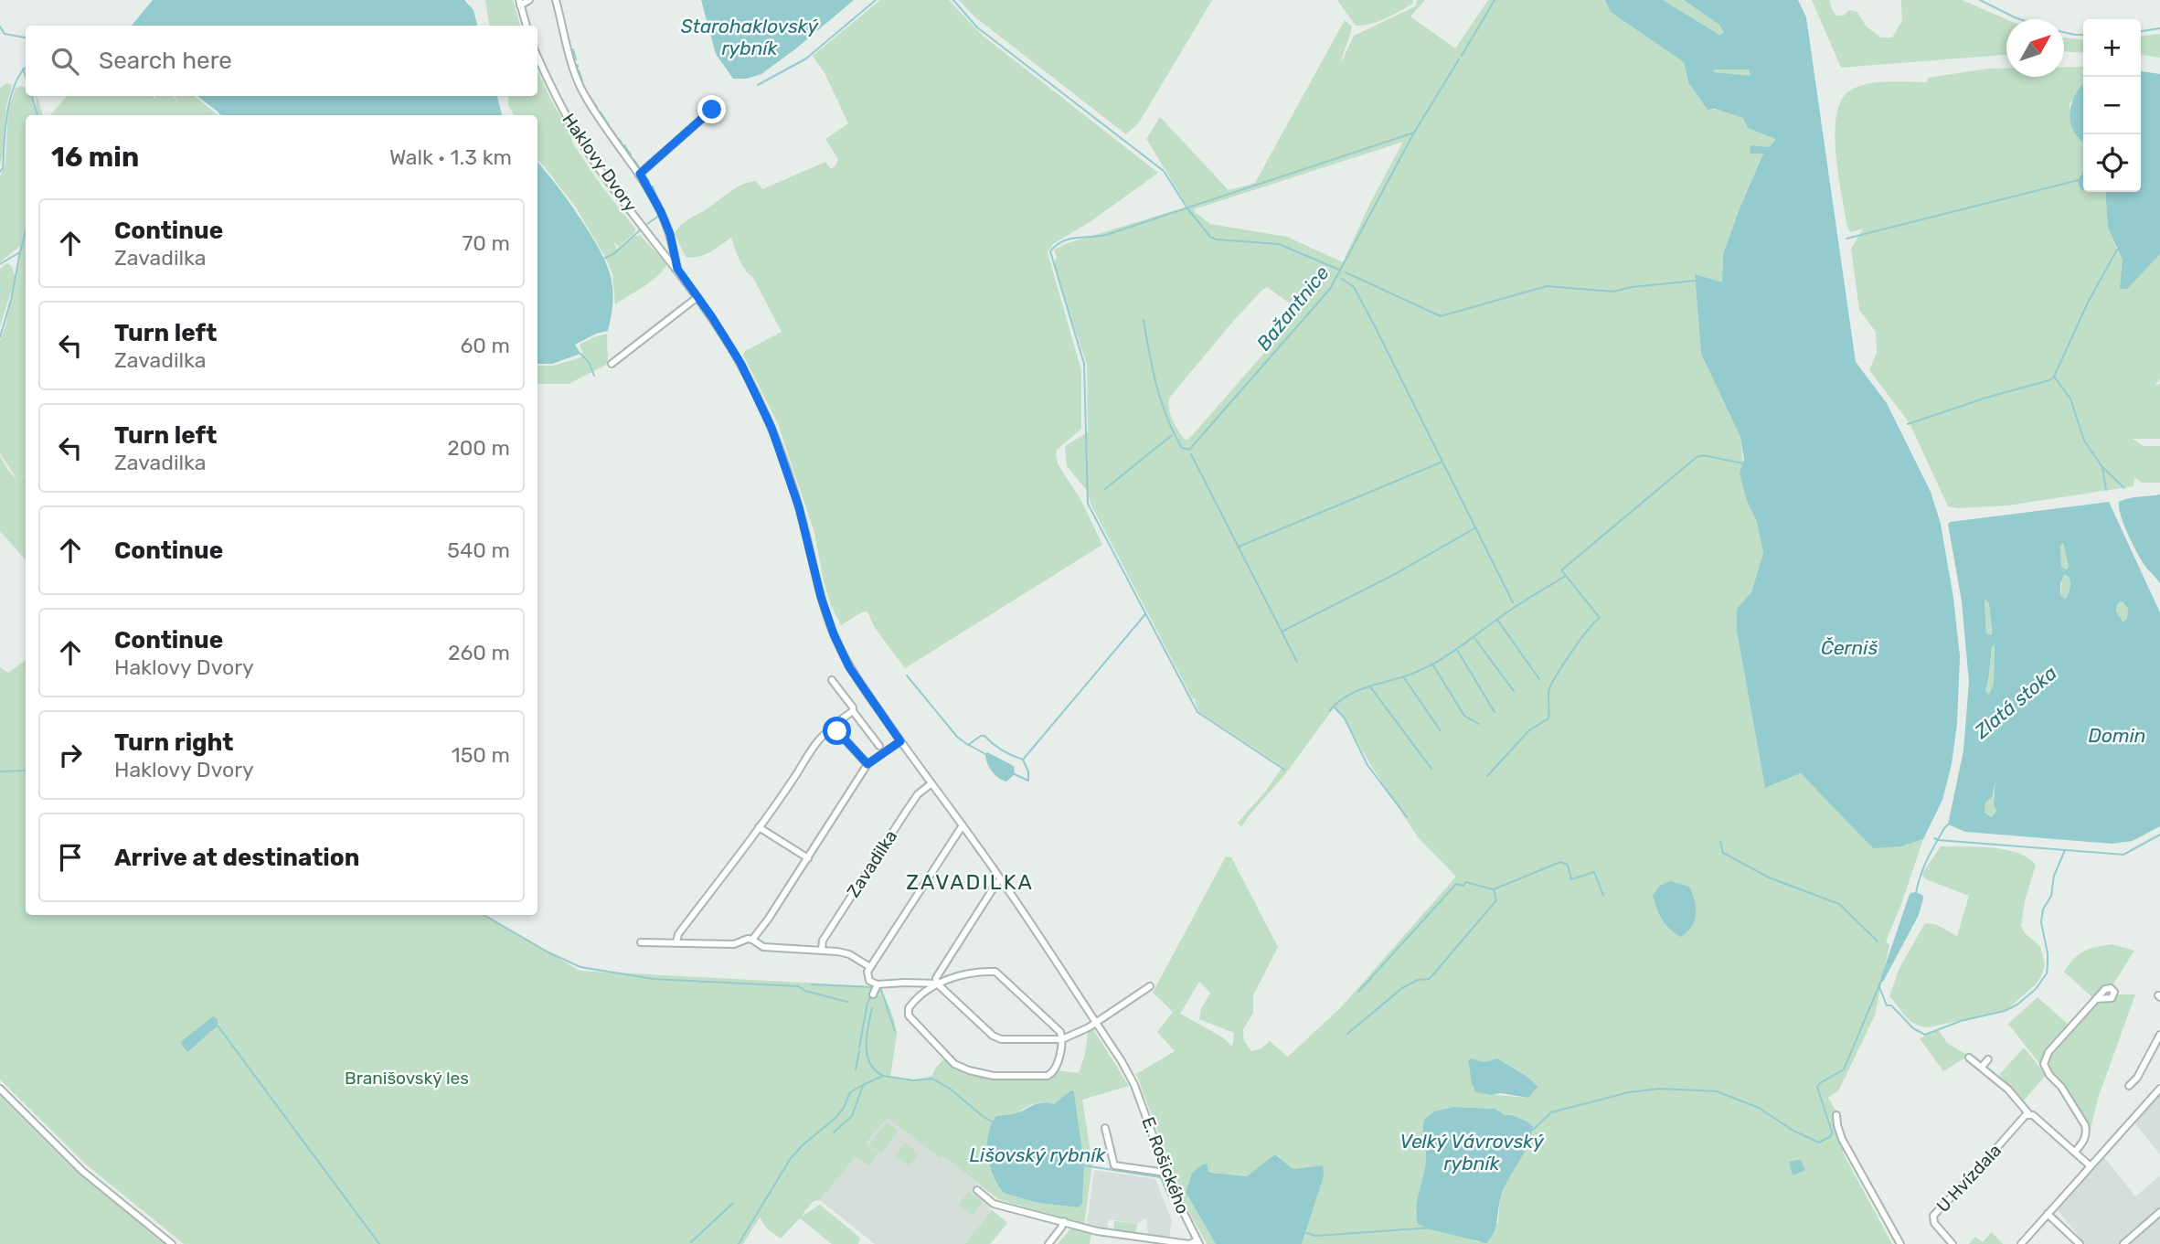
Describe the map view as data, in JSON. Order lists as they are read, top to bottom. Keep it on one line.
{"streets":{"street":["Haklovy Dvory","Zavadilka","E. Rošického","U Hvízdala"]},"districts":["ZAVADILKA"],"water":["Starohaklovský rybník","Bažantnice","Černiš","Zlatá stoka","Domin","Velký Vávrovský rybník","Lišovský rybník"],"parks":["Branišovský les"],"north":"top right","page":{"map_buttons":["+","−"],"search":"Search here","heading":["16 min","Walk · 1.3 km"],"list":[["Continue","Zavadilka","70 m"],["Turn left","Zavadilka","60 m"],["Turn left","Zavadilka","200 m"],["Continue","540 m"],["Continue","Haklovy Dvory","260 m"],["Turn right","Haklovy Dvory","150 m"],"Arrive at destination"]}}
